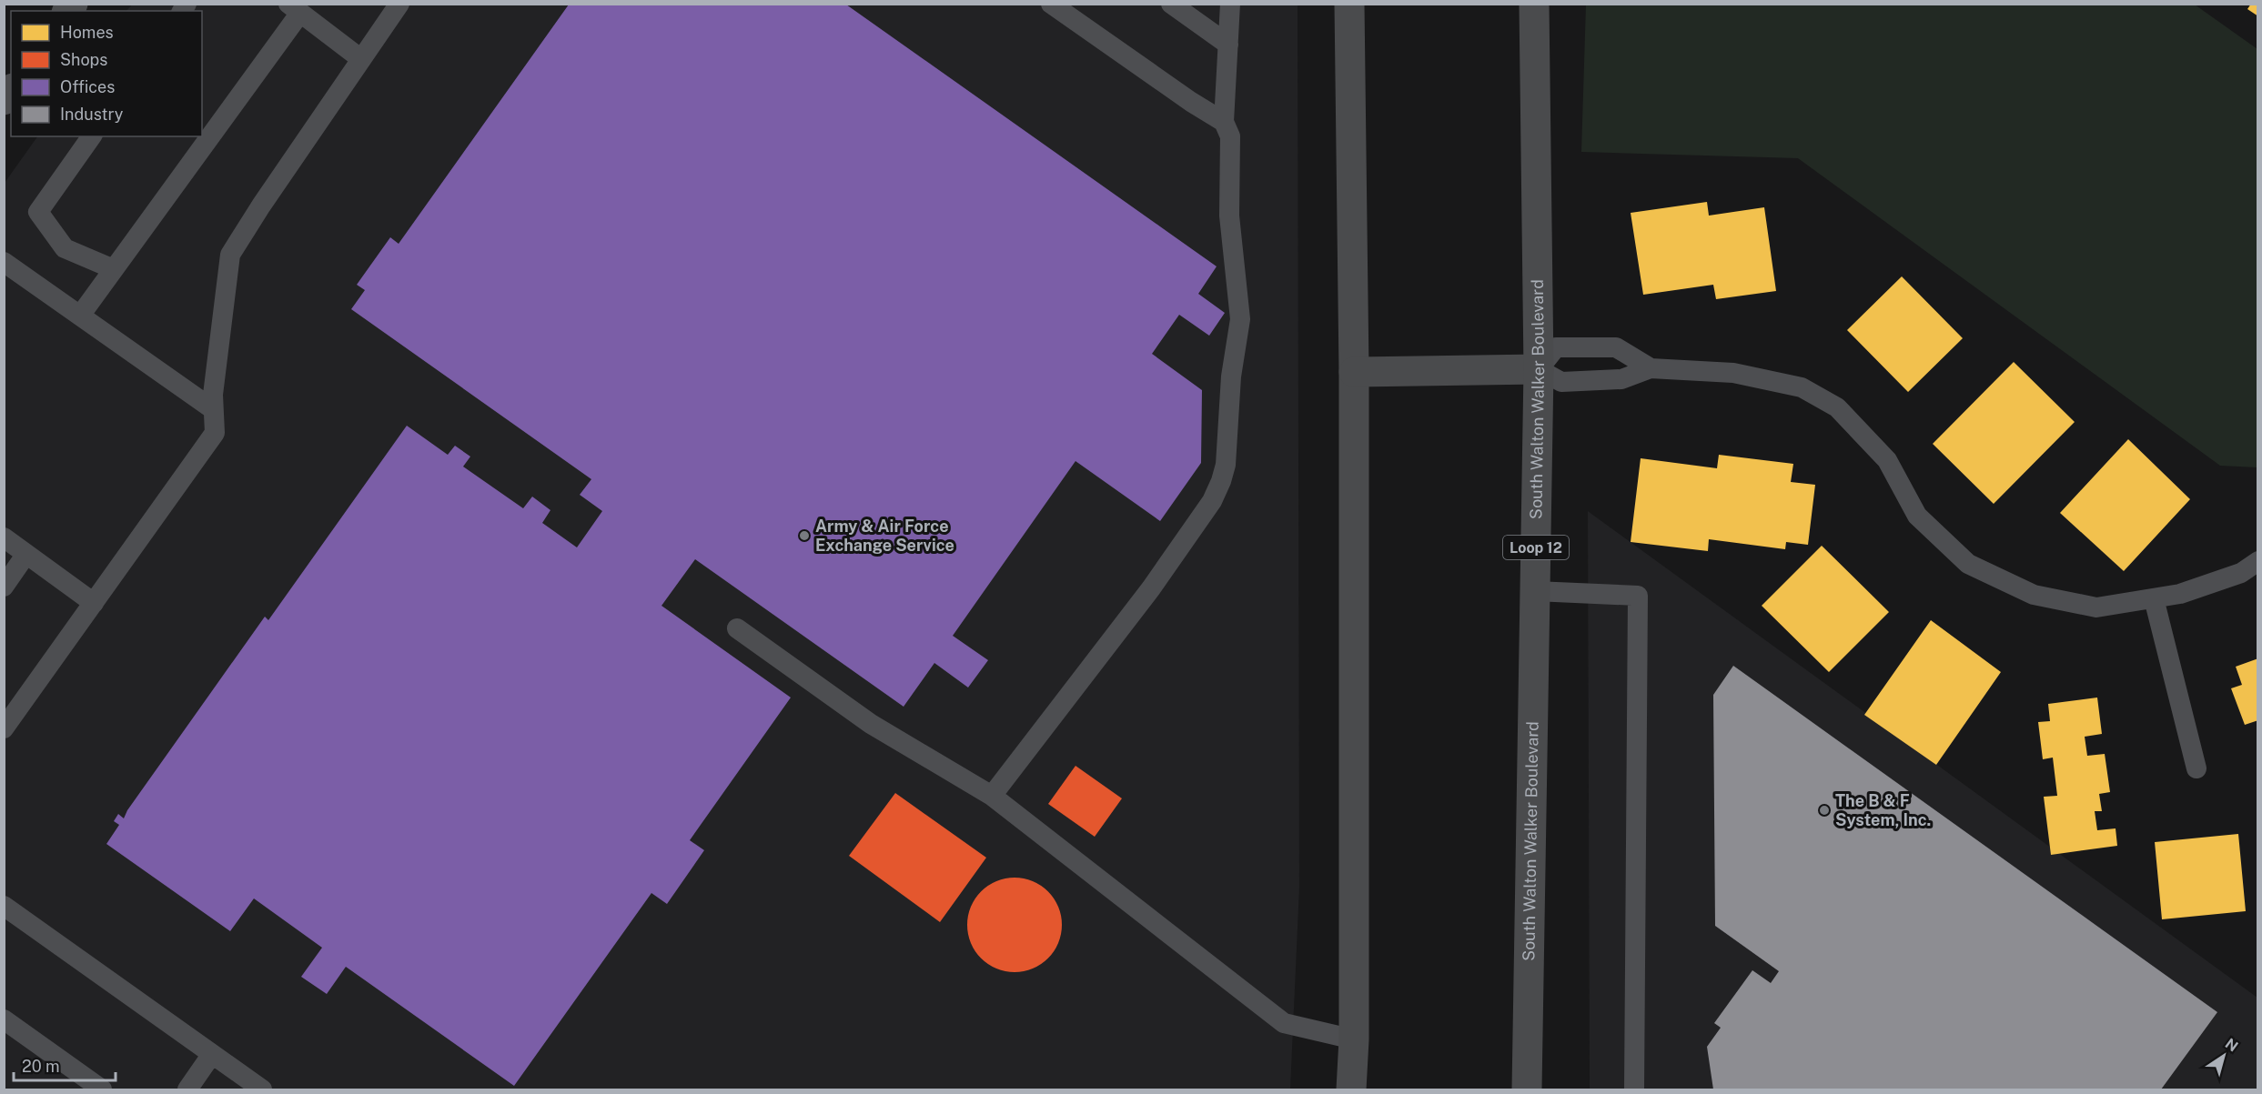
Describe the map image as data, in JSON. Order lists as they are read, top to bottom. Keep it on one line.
{"streets":{"main road":["South Walton Walker Boulevard","Loop 12"]},"places":["Army & Air Force Exchange Service","The B & F System, Inc."],"legend":["Homes","Shops","Offices","Industry"],"scale_bar":"20 m","north":"top right"}
